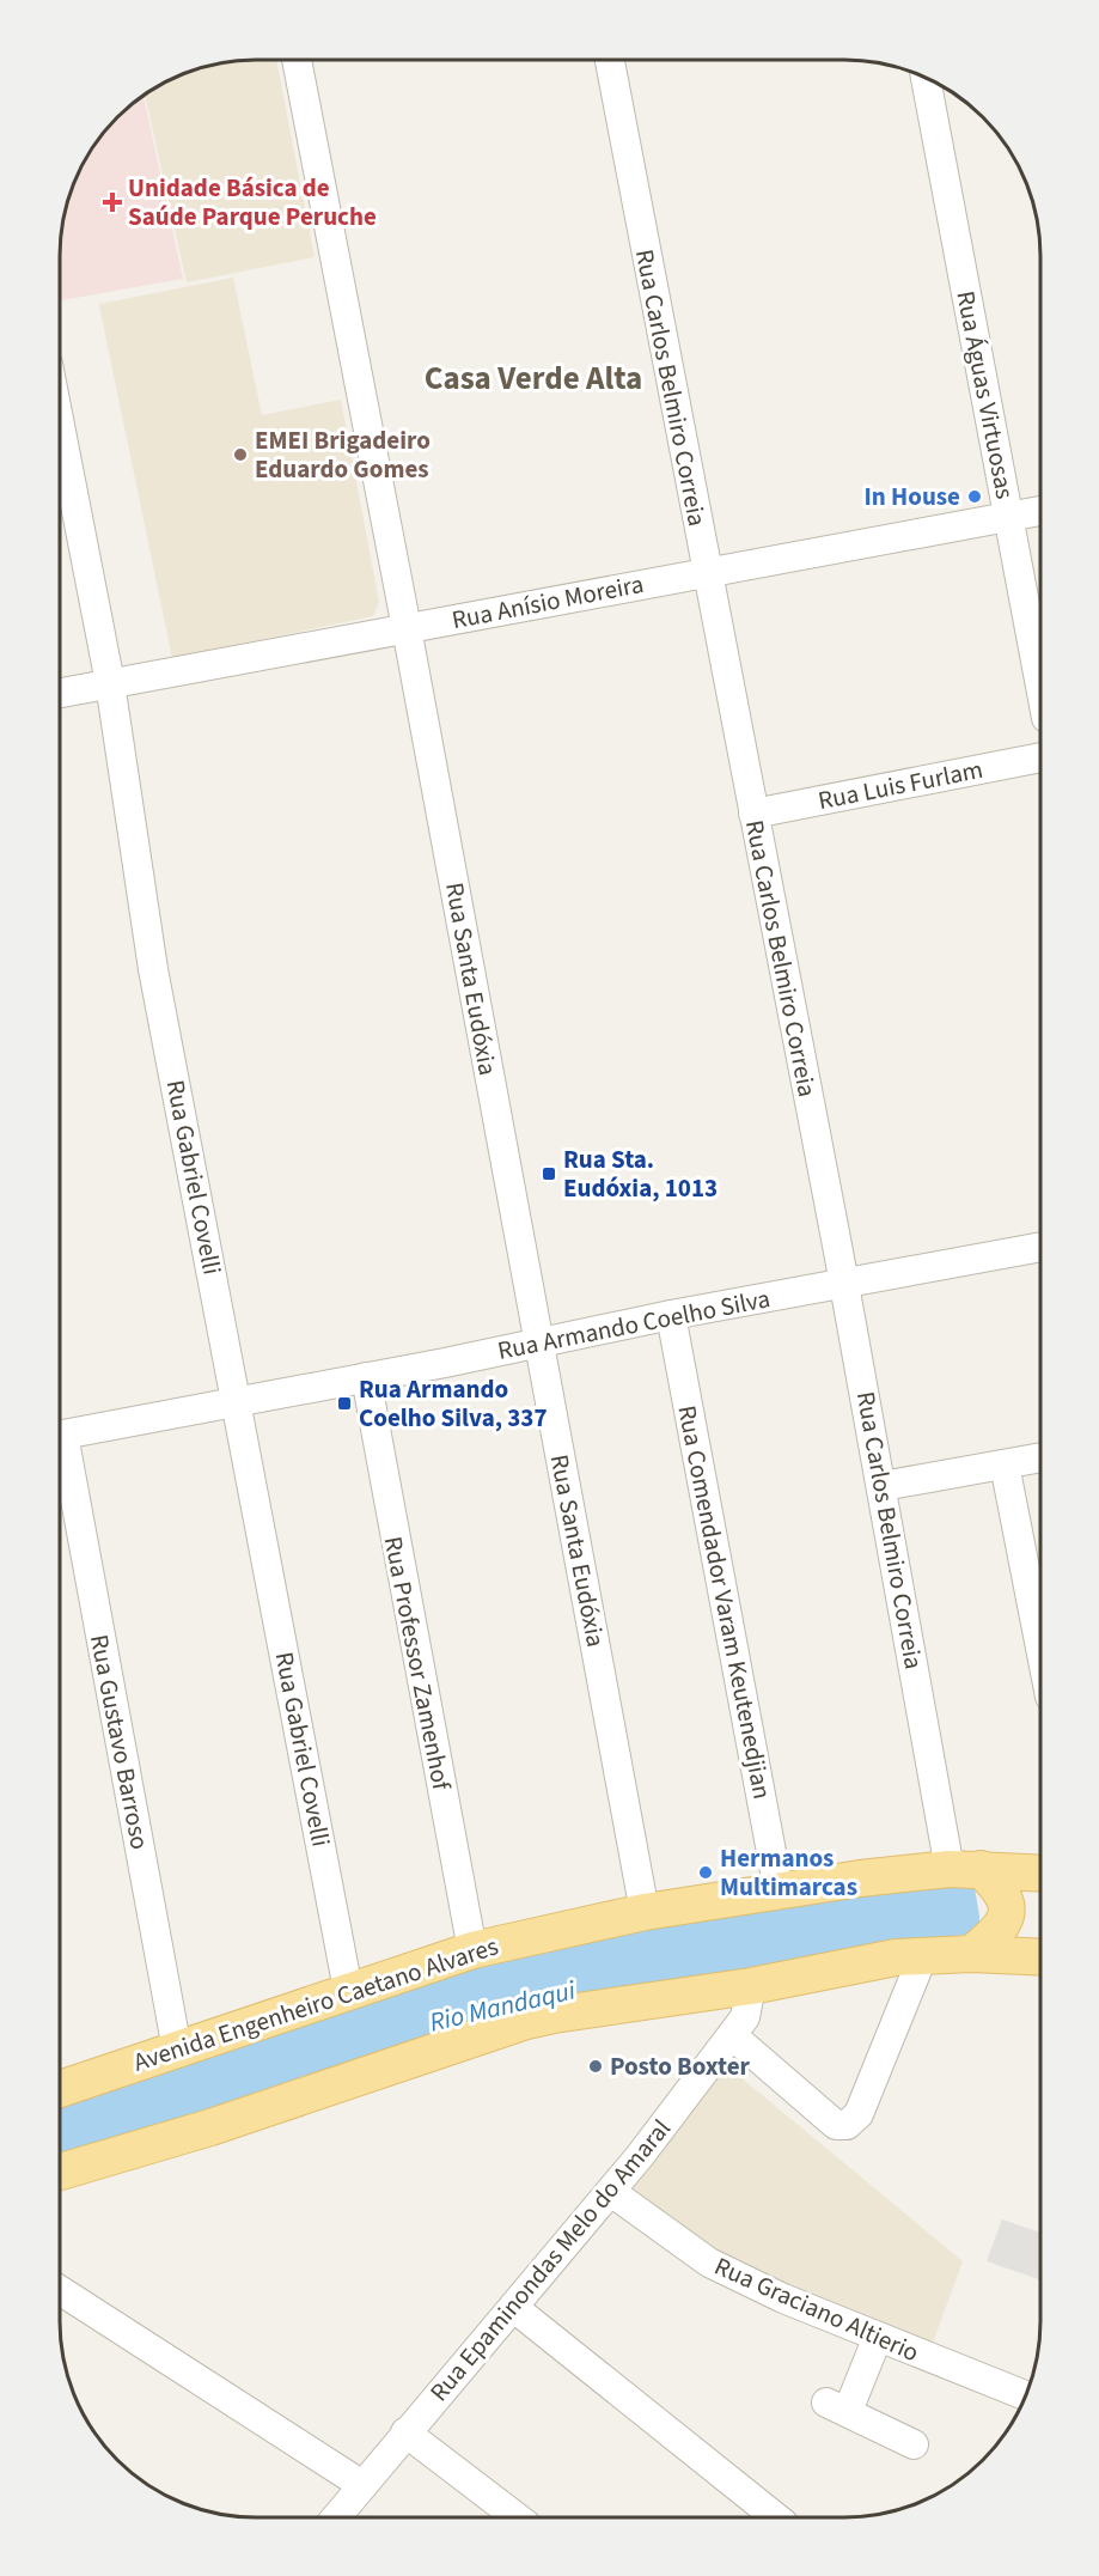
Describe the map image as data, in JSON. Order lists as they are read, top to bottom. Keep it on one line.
{"streets":{"main road":["Avenida Engenheiro Caetano Alvares"],"street":["Rua Carlos Belmiro Correia","Rua Águas Virtuosas","Rua Anísio Moreira","Rua Luis Furlam","Rua Santa Eudóxia","Rua Gabriel Covelli","Rua Armando Coelho Silva","Rua Comendador Varam Keutenedjian","Rua Professor Zamenhof","Rua Gustavo Barroso","Rua Epaminondas Melo do Amaral","Rua Graciano Altierio"]},"crossings":[["Rua Carlos Belmiro Correia","Rua Anísio Moreira"],["Rua Carlos Belmiro Correia","Rua Luis Furlam"],["Rua Carlos Belmiro Correia","Rua Armando Coelho Silva"],["Rua Carlos Belmiro Correia","Avenida Engenheiro Caetano Alvares"],["Rua Águas Virtuosas","Rua Anísio Moreira"],["Rua Anísio Moreira","Rua Santa Eudóxia"],["Rua Anísio Moreira","Rua Gabriel Covelli"],["Rua Santa Eudóxia","Rua Armando Coelho Silva"],["Rua Santa Eudóxia","Avenida Engenheiro Caetano Alvares"],["Rua Gabriel Covelli","Rua Armando Coelho Silva"],["Rua Gabriel Covelli","Avenida Engenheiro Caetano Alvares"],["Rua Armando Coelho Silva","Rua Comendador Varam Keutenedjian"],["Rua Armando Coelho Silva","Rua Professor Zamenhof"],["Rua Comendador Varam Keutenedjian","Avenida Engenheiro Caetano Alvares"],["Rua Professor Zamenhof","Avenida Engenheiro Caetano Alvares"],["Rua Gustavo Barroso","Avenida Engenheiro Caetano Alvares"],["Rua Epaminondas Melo do Amaral","Rua Graciano Altierio"]],"districts":["Casa Verde Alta"],"water":["Rio Mandaqui"],"places":{"health":["Unidade Básica de Saúde Parque Peruche"],"other":["EMEI Brigadeiro Eduardo Gomes","In House","Hermanos Multimarcas","Posto Boxter"],"transit":["Rua Sta. Eudóxia, 1013","Rua Armando Coelho Silva, 337"]}}
